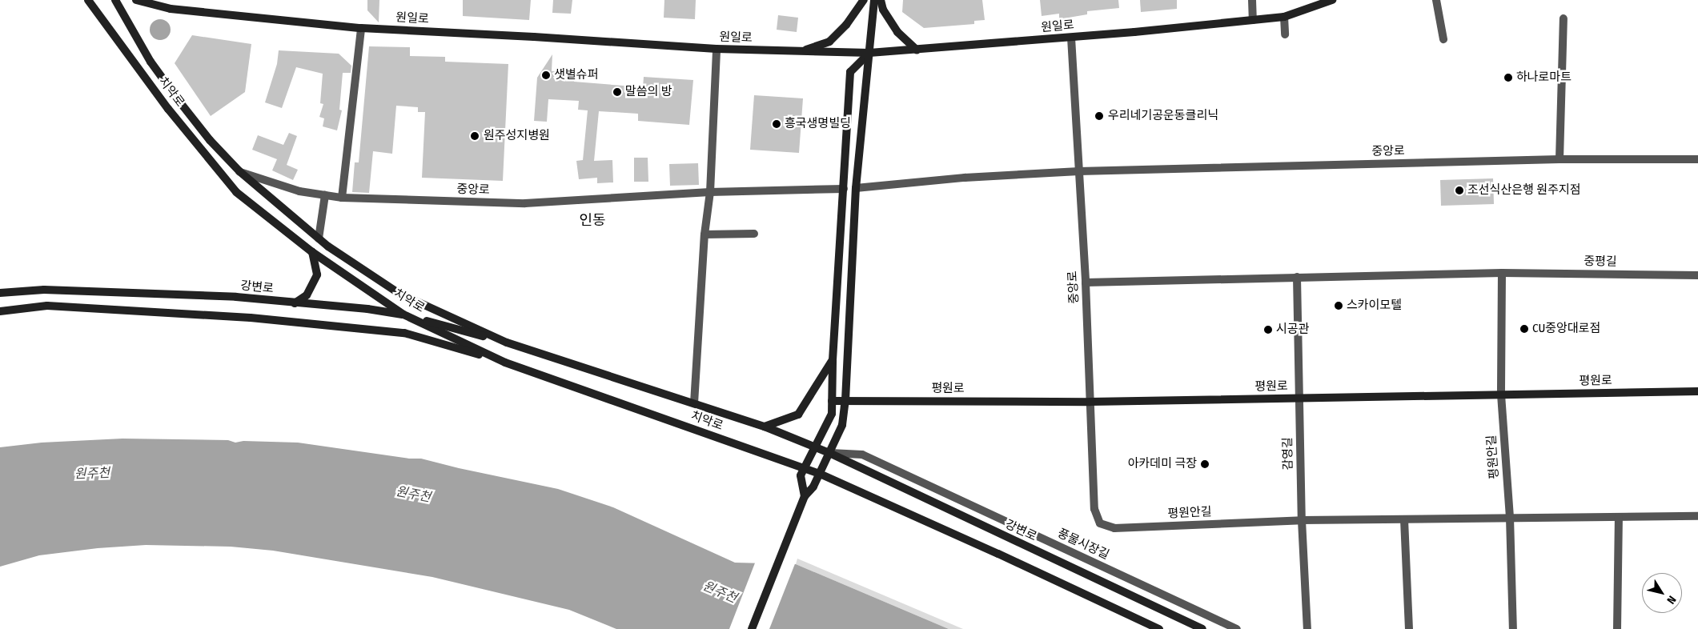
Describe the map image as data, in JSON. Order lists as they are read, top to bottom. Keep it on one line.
{"streets":{"main road":["원일로","치악로","강변로","평원로"],"street":["중앙로","중평길","감영길","평원안길","풍물시장길"]},"crossings":[["원일로","중앙로"],["치악로","중앙로"],["치악로","강변로"],["치악로","풍물시장길"],["중앙로","평원로"],["중앙로","평원안길"],["중평길","평원안길"],["강변로","풍물시장길"],["평원로","감영길"],["평원로","평원안길"],["감영길","평원안길"]],"districts":["인동"],"water":["원주천"],"places":["샛별슈퍼","하나로마트","말씀의 방","우리네기공운동클리닉","흥국생명빌딩","원주성지병원","조선식산은행 원주지점","스카이모텔","CU중앙대로점","시공관","아카데미 극장"],"north":"bottom right"}
